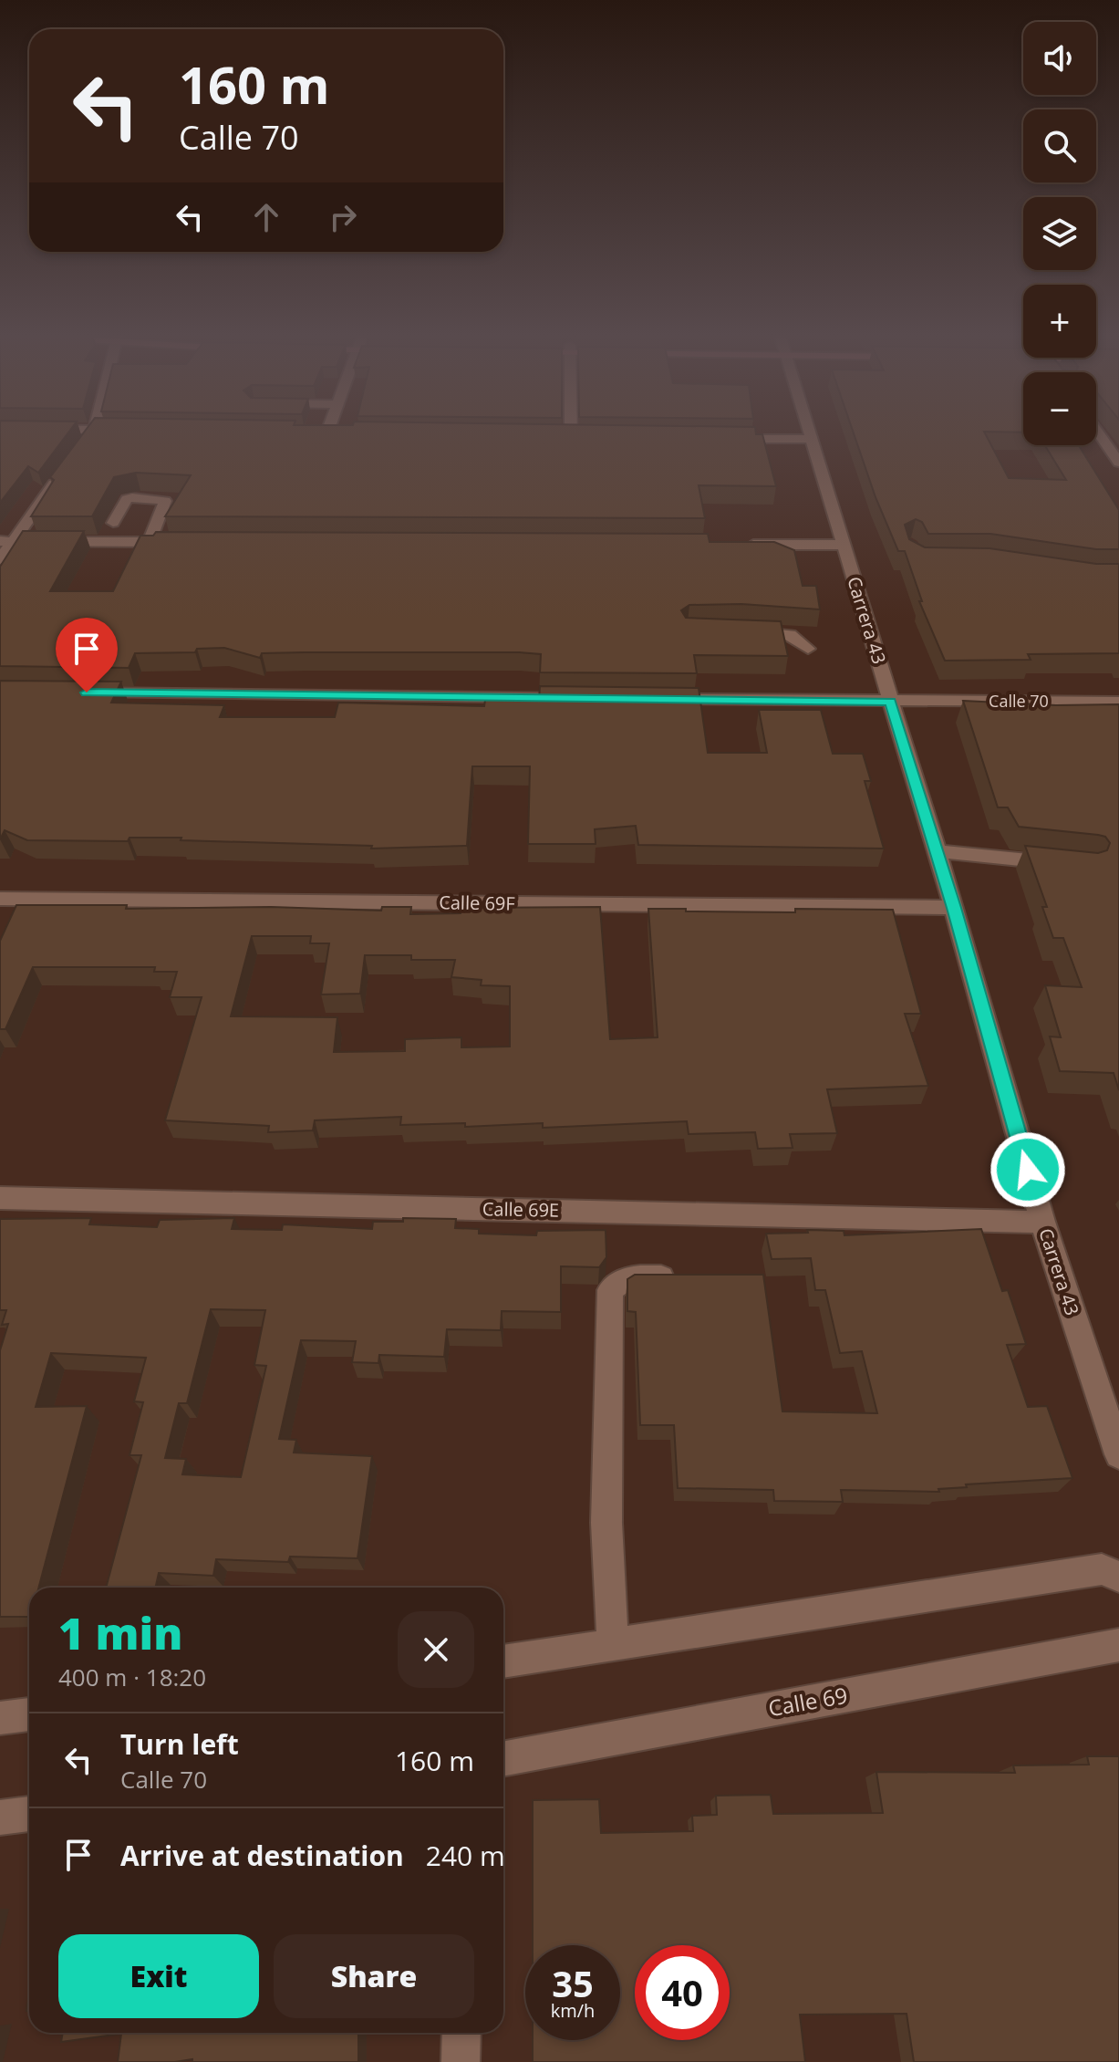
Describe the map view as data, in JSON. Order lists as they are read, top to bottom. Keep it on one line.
{"streets":{"street":["Carrera 43","Calle 70","Calle 69F","Calle 69E","Calle 69"]},"crossings":[["Carrera 43","Calle 70"],["Carrera 43","Calle 69F"],["Carrera 43","Calle 69E"]],"page":{"map_buttons":["+","−"],"turn":["160 m","Calle 70"],"heading":["1 min","400 m · 18:20"],"list":[{"name":"Turn left","note":"Calle 70","value":"160 m"},{"name":"Arrive at destination","value":"240 m"}],"buttons":["Exit","Share"],"speed":"35 km/h","limit":"40"}}
